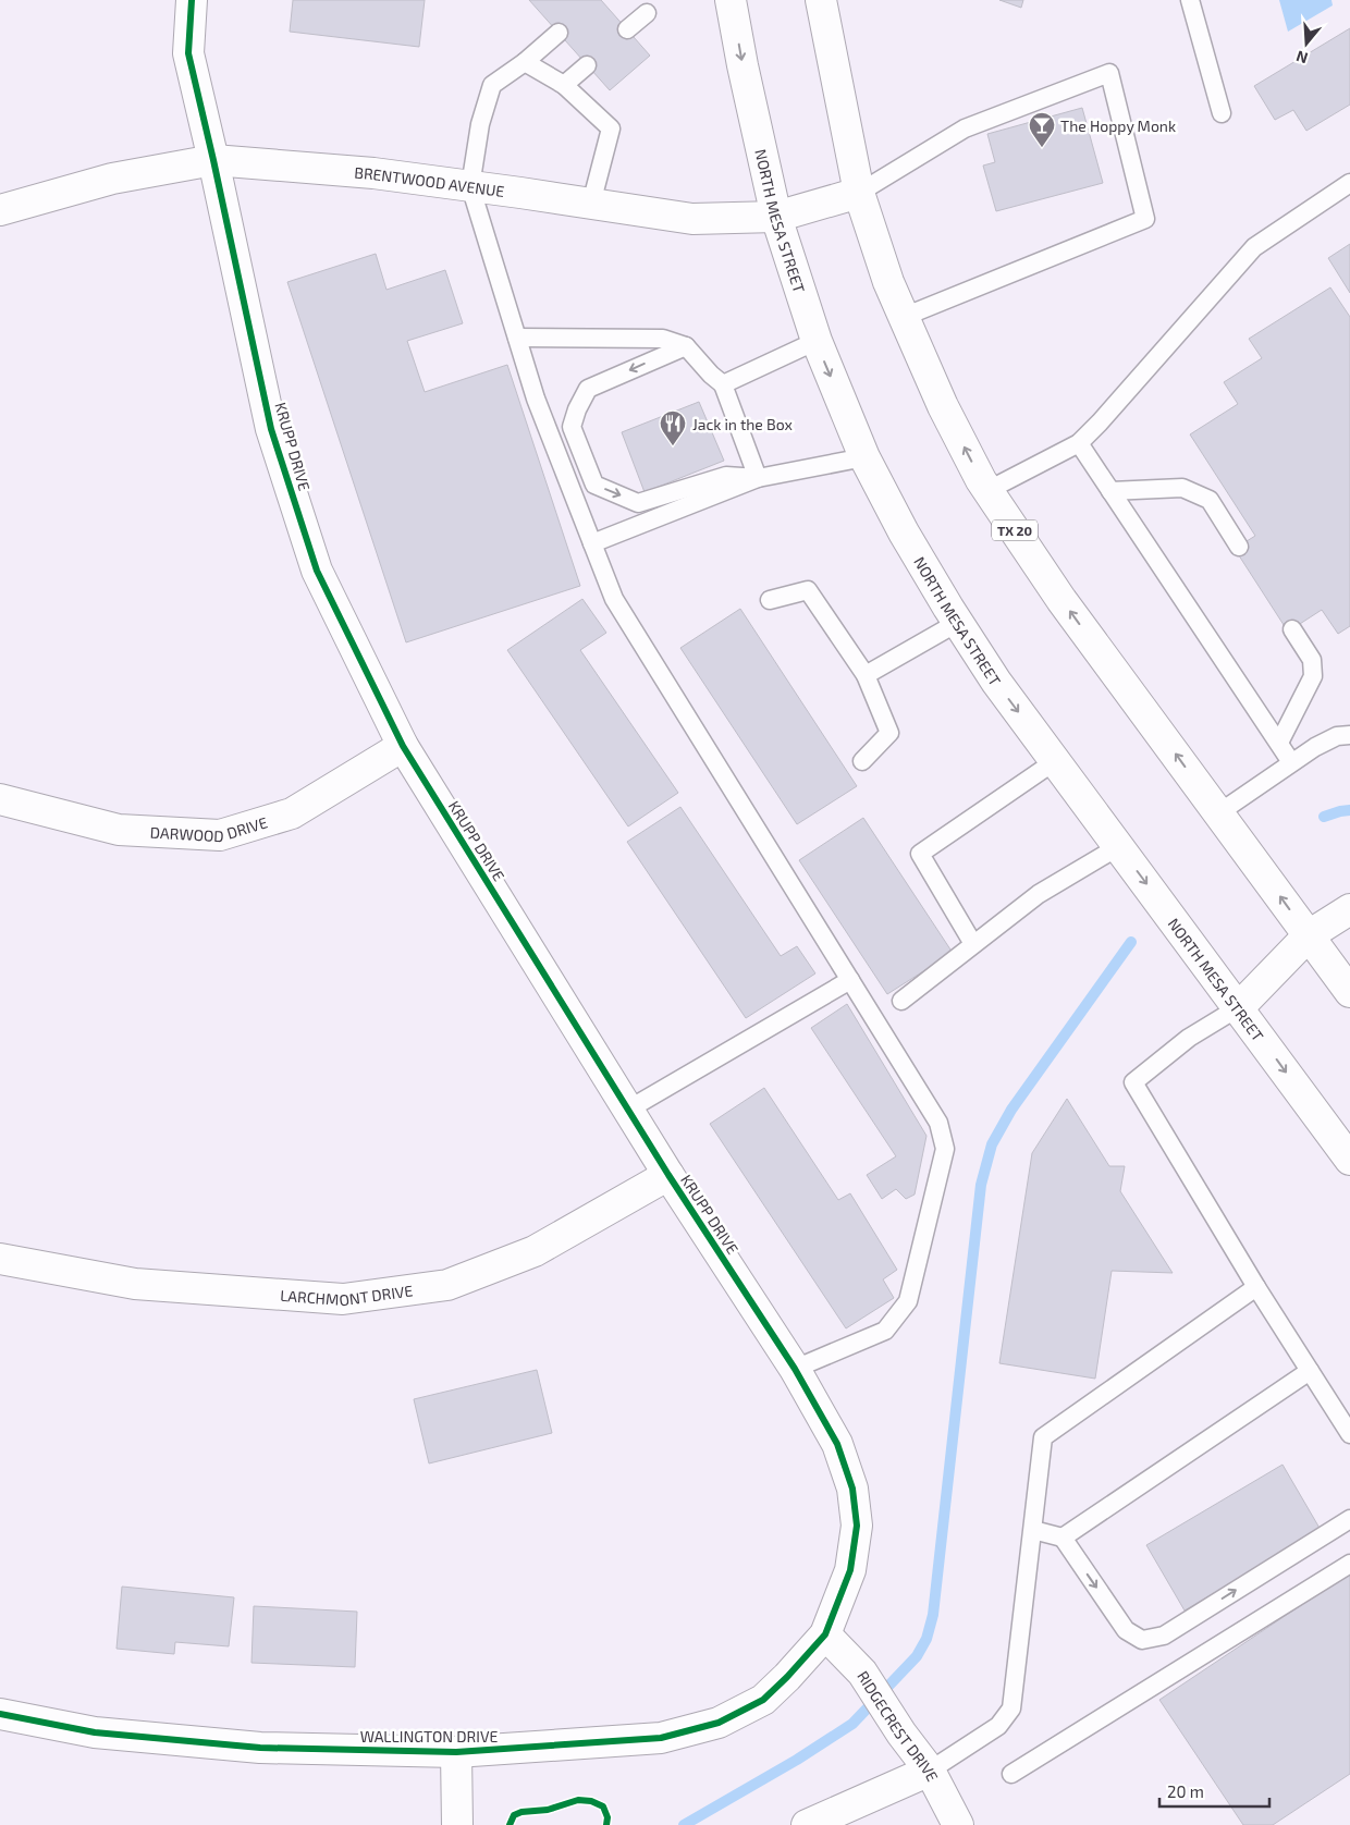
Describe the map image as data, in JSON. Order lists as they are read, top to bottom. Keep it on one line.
{"streets":{"street":["BRENTWOOD AVENUE","NORTH MESA STREET","KRUPP DRIVE","TX 20","DARWOOD DRIVE","LARCHMONT DRIVE","RIDGECREST DRIVE","WALLINGTON DRIVE"]},"crossings":[["BRENTWOOD AVENUE","NORTH MESA STREET"],["BRENTWOOD AVENUE","KRUPP DRIVE"],["BRENTWOOD AVENUE","TX 20"],["KRUPP DRIVE","DARWOOD DRIVE"],["KRUPP DRIVE","LARCHMONT DRIVE"],["KRUPP DRIVE","RIDGECREST DRIVE"],["KRUPP DRIVE","WALLINGTON DRIVE"],["RIDGECREST DRIVE","WALLINGTON DRIVE"]],"places":{"bar":["The Hoppy Monk"],"restaurant":["Jack in the Box"]},"scale_bar":"20 m","north":"bottom"}
